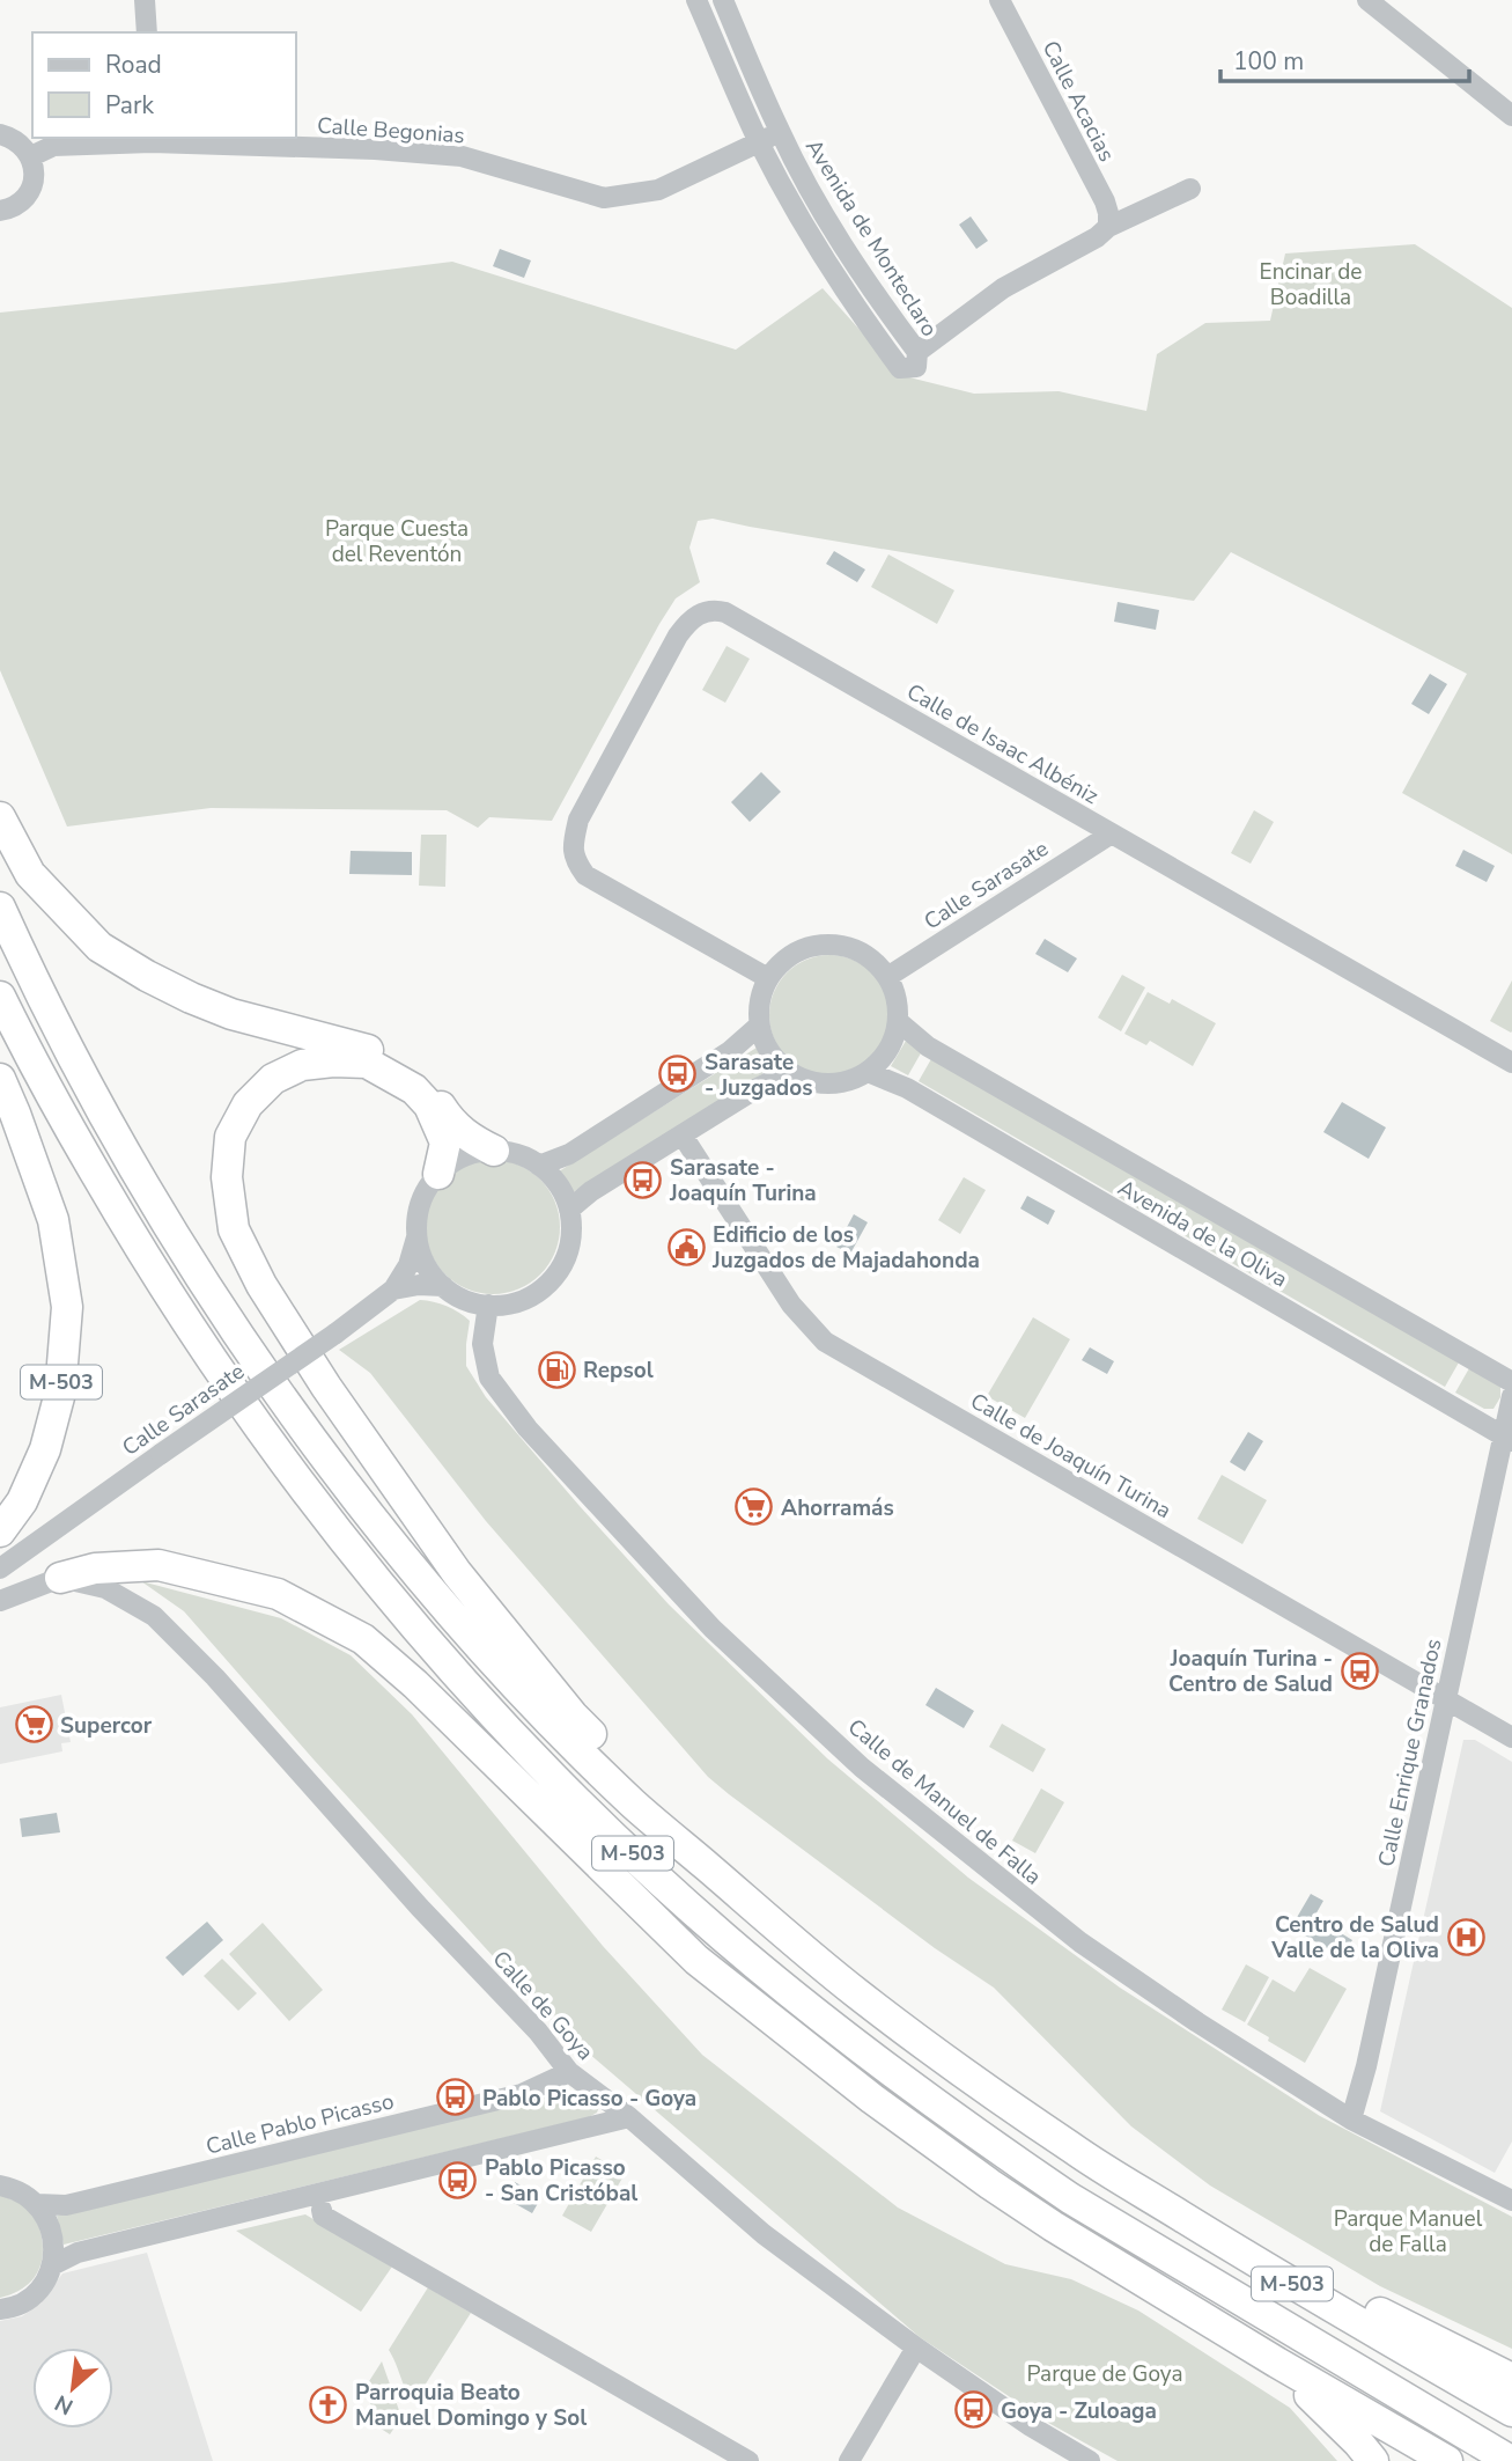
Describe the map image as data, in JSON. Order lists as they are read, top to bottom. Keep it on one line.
{"streets":{"highway":["M-503"],"street":["Calle Acacias","Calle Begonias","Avenida de Monteclaro","Calle de Isaac Albéniz","Calle Sarasate","Avenida de la Oliva","Calle de Joaquín Turina","Calle Enrique Granados","Calle de Manuel de Falla","Calle de Goya","Calle Pablo Picasso"]},"crossings":[["Calle Begonias","Avenida de Monteclaro"],["Calle de Isaac Albéniz","Calle Sarasate"],["Calle de Isaac Albéniz","Avenida de la Oliva"],["Calle Sarasate","Avenida de la Oliva"],["Calle Sarasate","Calle de Manuel de Falla"],["Avenida de la Oliva","Calle Enrique Granados"],["Calle de Joaquín Turina","Calle Enrique Granados"],["Calle Enrique Granados","Calle de Manuel de Falla"],["Calle de Goya","Calle Pablo Picasso"]],"parks":["Encinar de Boadilla","Parque Cuesta del Reventón","Parque Manuel de Falla","Parque de Goya"],"places":{"bus stop":["Sarasate - Juzgados","Sarasate - Joaquín Turina","Joaquín Turina - Centro de Salud","Pablo Picasso - Goya","Pablo Picasso - San Cristóbal","Goya - Zuloaga"],"public building":["Edificio de los Juzgados de Majadahonda"],"fuel station":["Repsol"],"supermarket":["Ahorramás","Supercor"],"hospital":["Centro de Salud Valle de la Oliva"],"church":["Parroquia Beato Manuel Domingo y Sol"]},"legend":["Road","Park"],"scale_bar":"100 m","north":"bottom left"}
